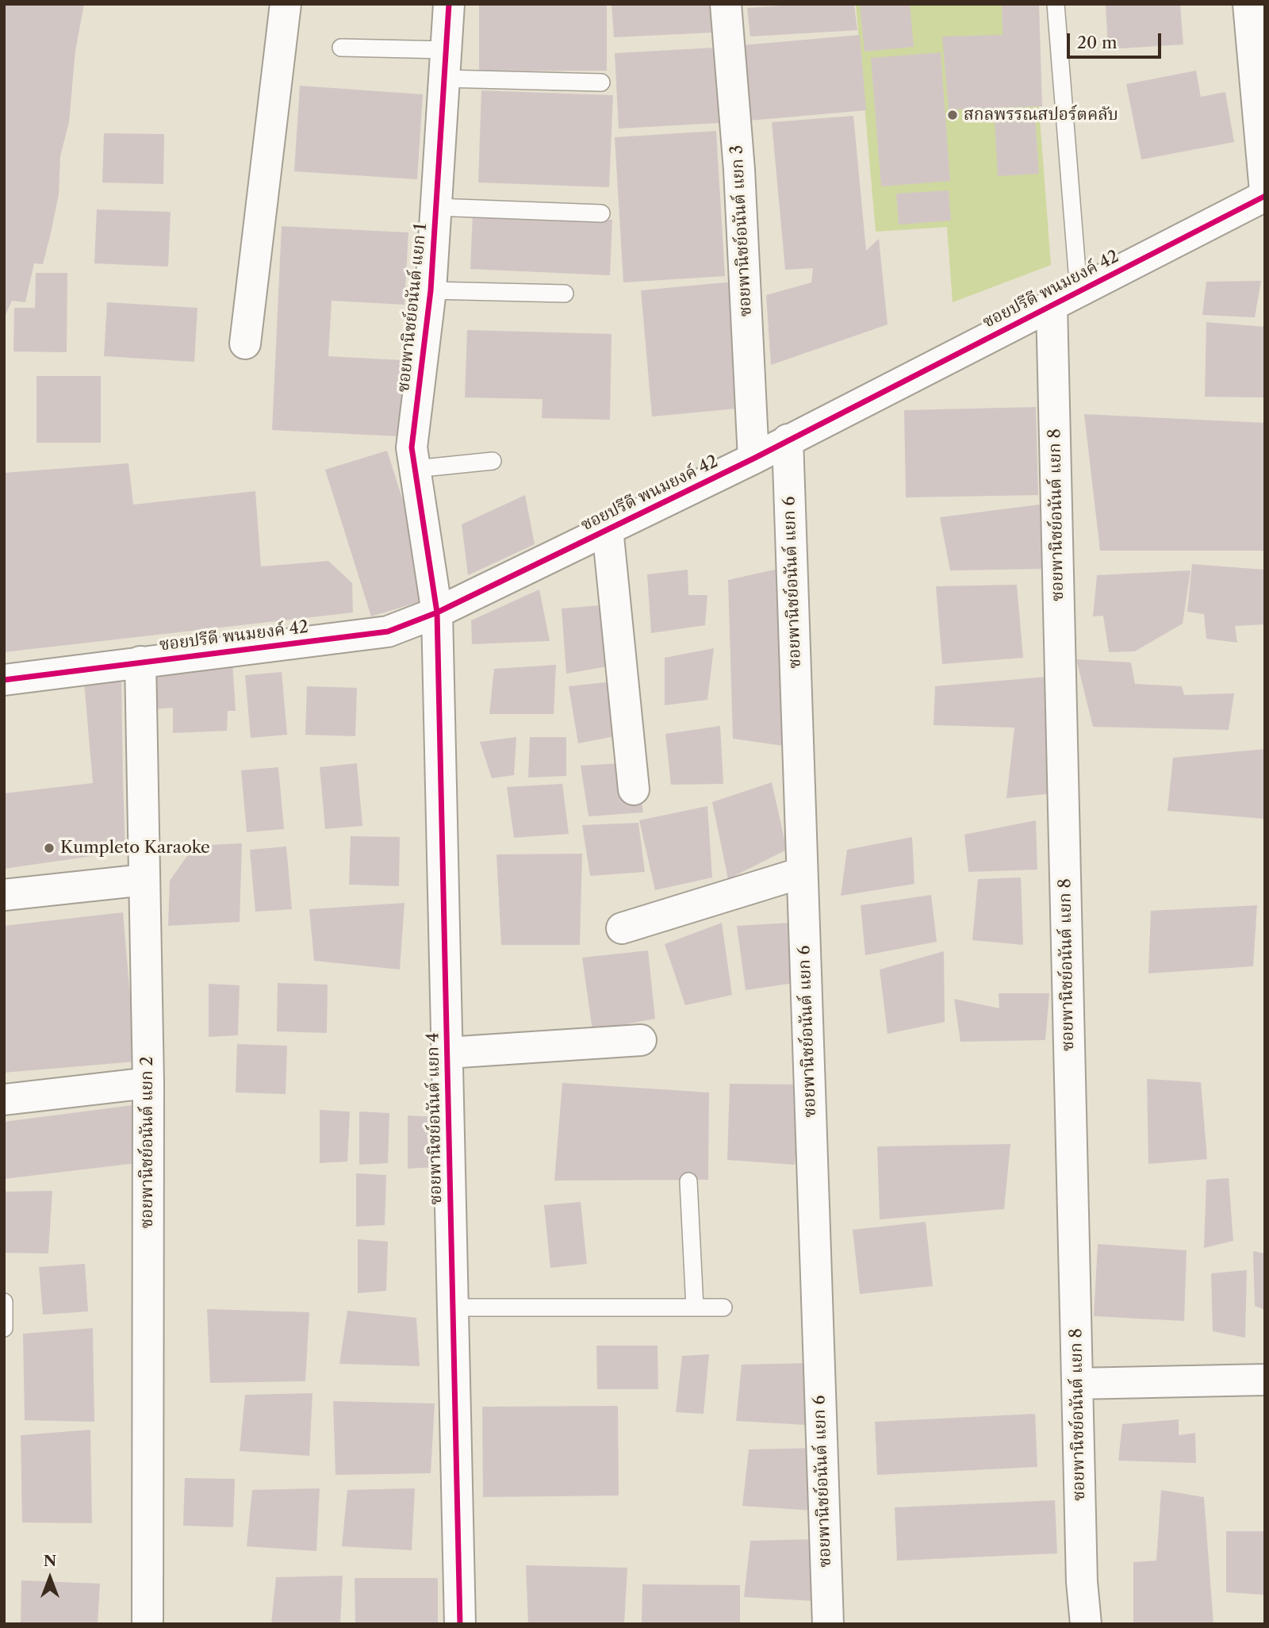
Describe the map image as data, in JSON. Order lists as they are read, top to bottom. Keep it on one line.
{"streets":{"street":["ซอยพานิชย์อนันต์ แยก 3","ซอยปรีดี พนมยงค์ 42","ซอยพานิชย์อนันต์ แยก 1","ซอยพานิชย์อนันต์ แยก 8","ซอยพานิชย์อนันต์ แยก 6","ซอยพานิชย์อนันต์ แยก 4","ซอยพานิชย์อนันต์ แยก 2"]},"crossings":[["ซอยพานิชย์อนันต์ แยก 3","ซอยปรีดี พนมยงค์ 42"],["ซอยปรีดี พนมยงค์ 42","ซอยพานิชย์อนันต์ แยก 1"],["ซอยปรีดี พนมยงค์ 42","ซอยพานิชย์อนันต์ แยก 8"],["ซอยปรีดี พนมยงค์ 42","ซอยพานิชย์อนันต์ แยก 6"],["ซอยปรีดี พนมยงค์ 42","ซอยพานิชย์อนันต์ แยก 4"],["ซอยปรีดี พนมยงค์ 42","ซอยพานิชย์อนันต์ แยก 2"],["ซอยพานิชย์อนันต์ แยก 1","ซอยพานิชย์อนันต์ แยก 4"]],"places":["สกลพรรณสปอร์ตคลับ","Kumpleto Karaoke"],"scale_bar":"20 m","north":"top"}
